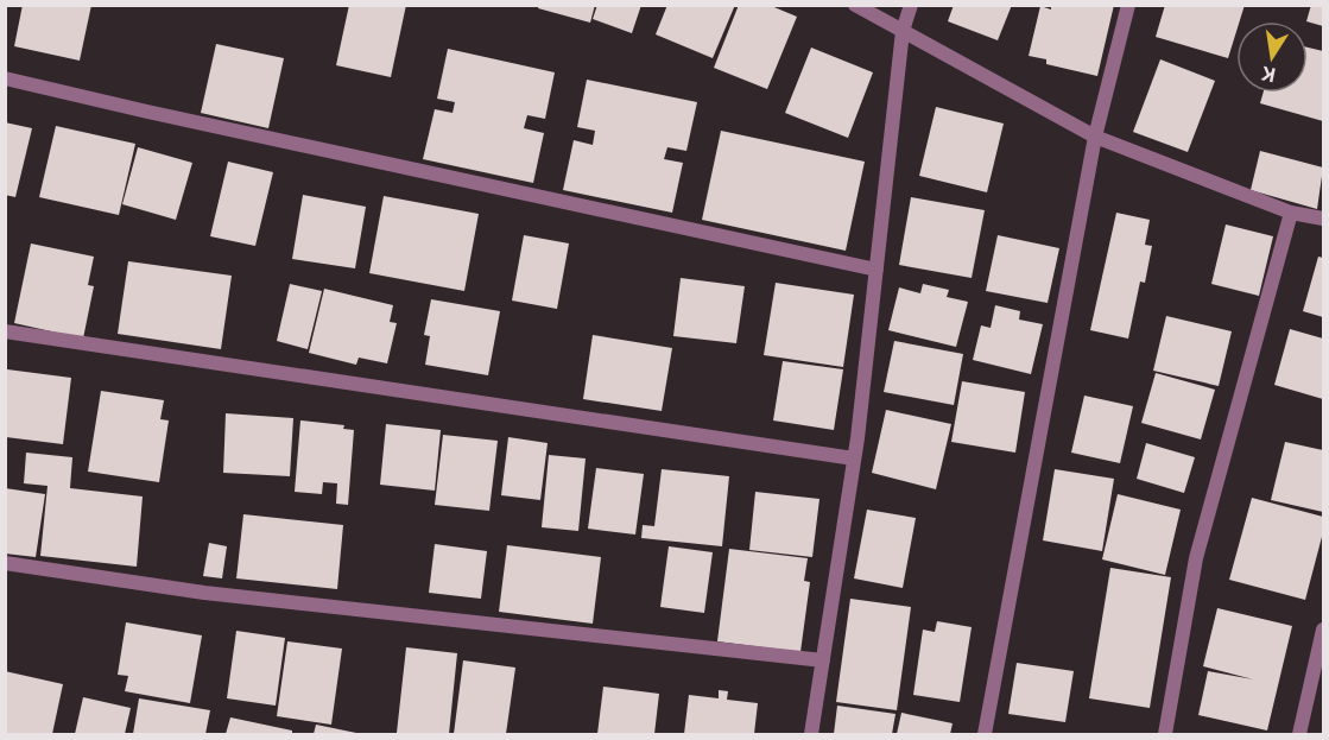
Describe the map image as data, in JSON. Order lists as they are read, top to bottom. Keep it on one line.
{"north":"bottom"}
